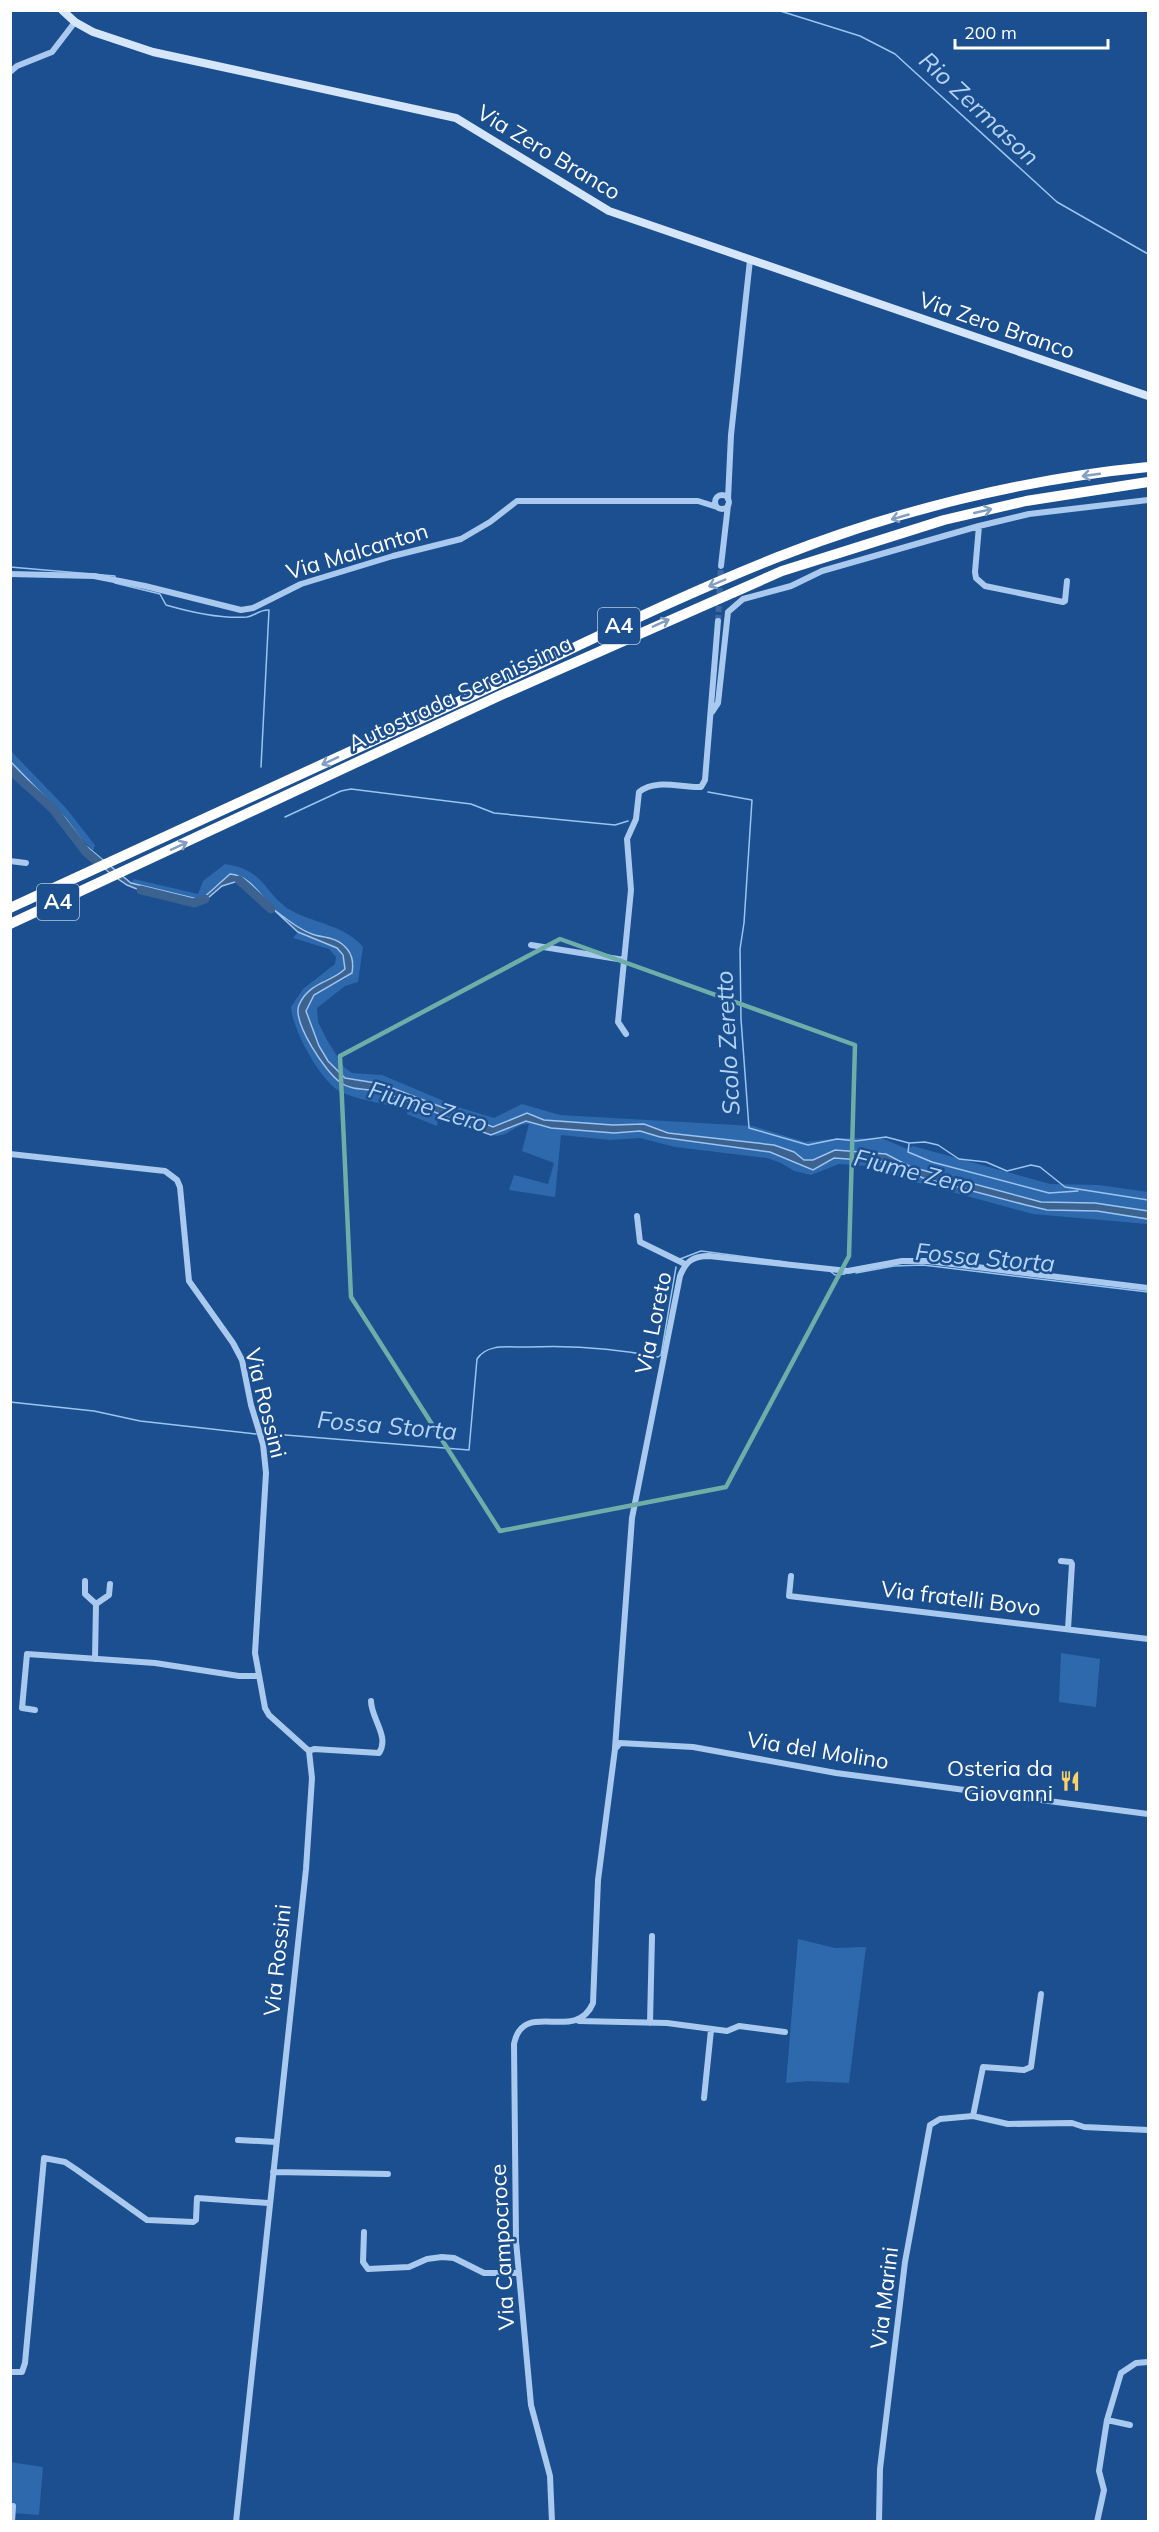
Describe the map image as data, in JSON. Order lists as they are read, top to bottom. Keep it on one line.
{"streets":{"highway":["A4","Autostrada Serenissima"],"main road":["Via Zero Branco"],"street":["Via Malcanton","Via Loreto","Via Rossini","Via fratelli Bovo","Via del Molino","Via Campocroce","Via Marini"]},"crossings":[["Via Loreto","Via del Molino"]],"water":["Rio Zermason","Scolo Zeretto","Fiume Zero","Fossa Storta"],"places":{"restaurant":["Osteria da Giovanni"]},"scale_bar":"200 m"}
